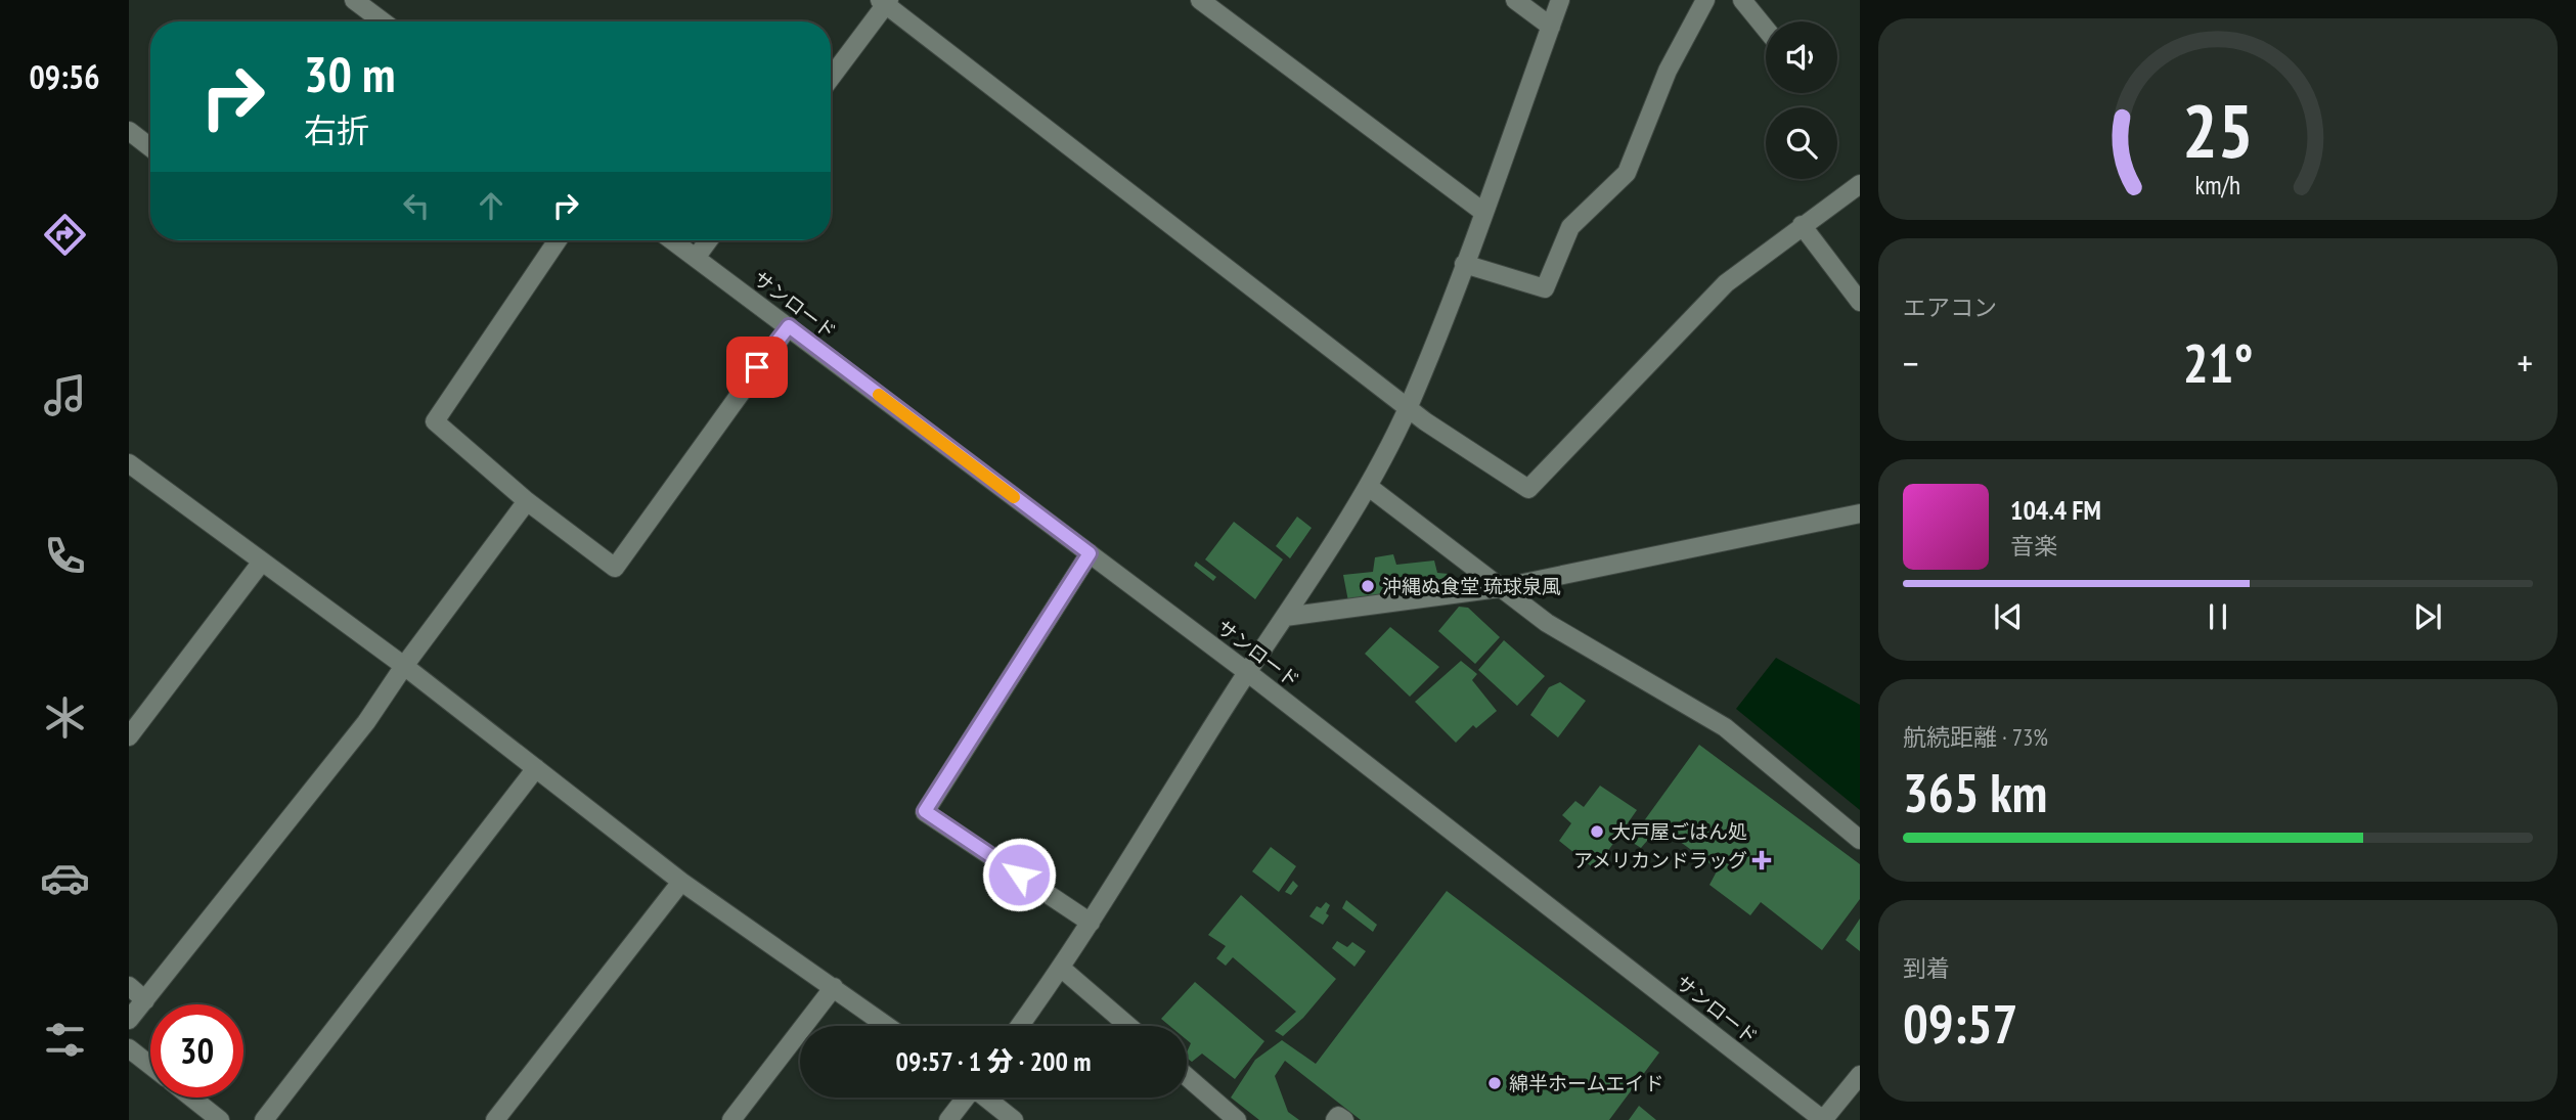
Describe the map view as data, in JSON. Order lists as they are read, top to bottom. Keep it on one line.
{"streets":{"street":["サンロード"]},"places":{"other":["沖縄ぬ食堂 琉球泉風","大戸屋ごはん処","綿半ホームエイド"],"health":["アメリカンドラッグ"]},"page":{"tabs":"09:56","turn":["30 m","右折"],"tile":["エアコン",["航続距離 · 73%","365 km"],["到着","09:57"]],"heat":["−","21°","+"],"song":["104.4 FM","音楽"],"limit":"30","trip":"09:57 · 1 分 · 200 m","gauge":["25","km/h"]}}
